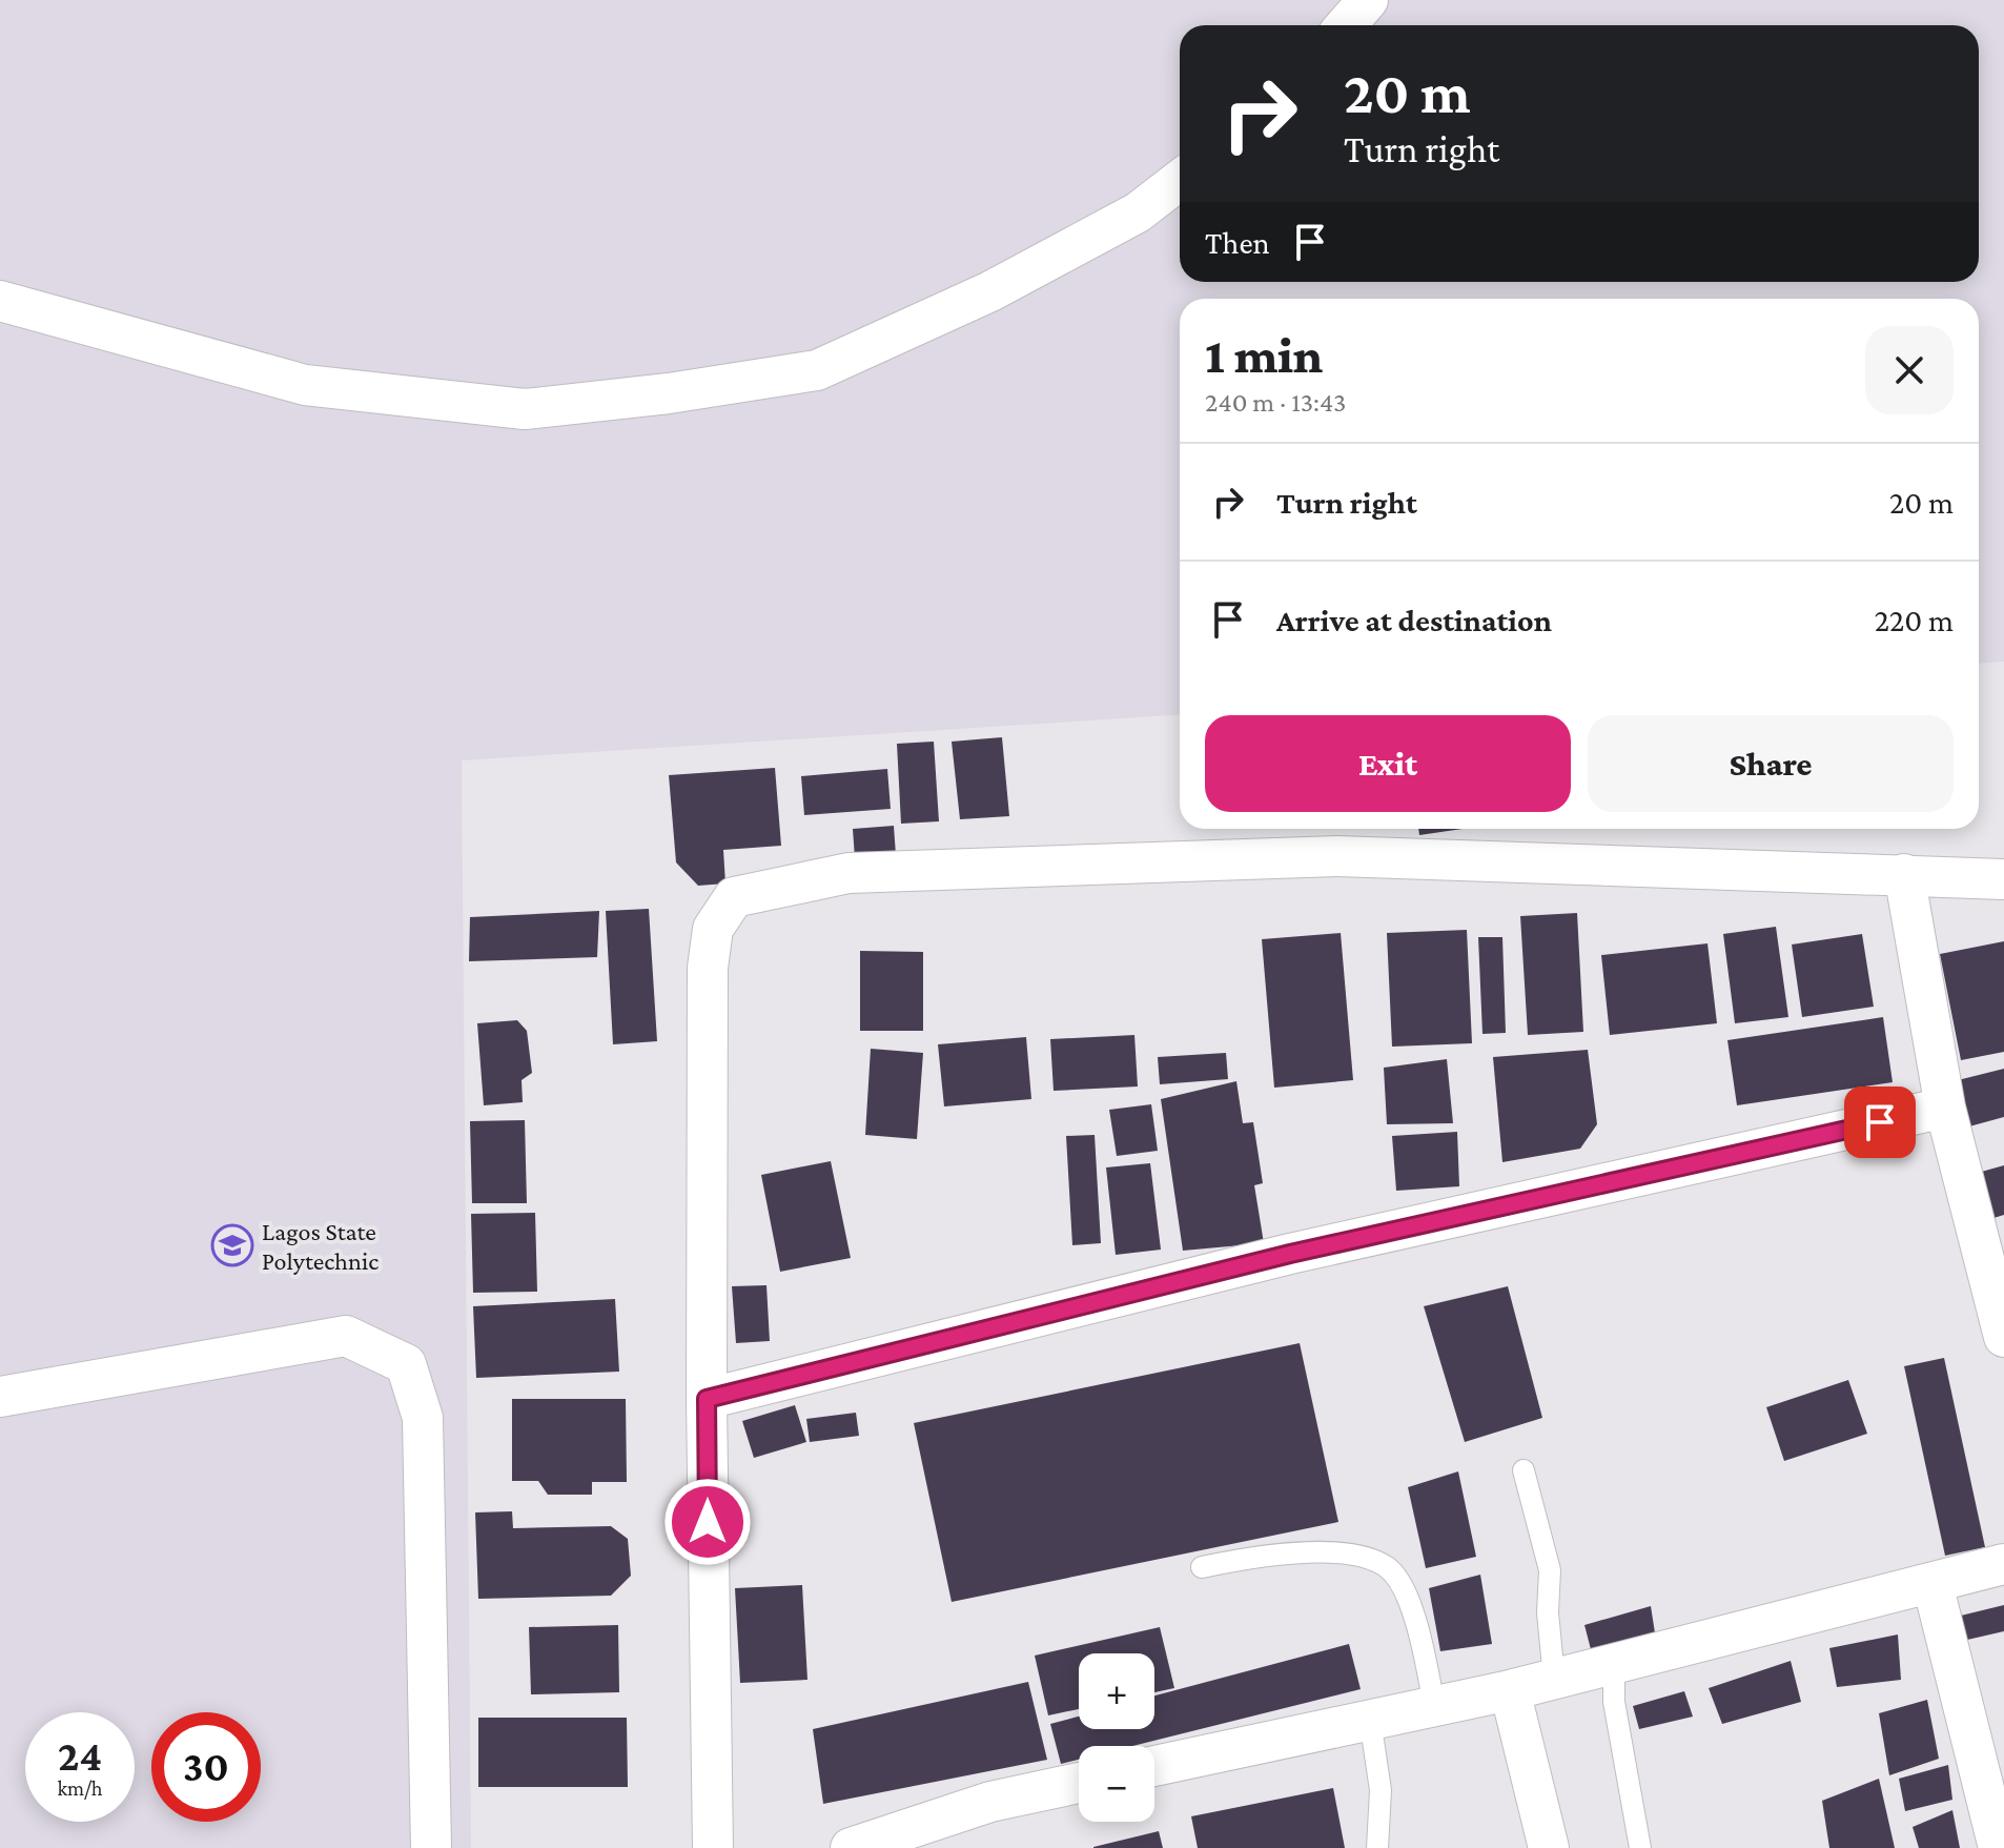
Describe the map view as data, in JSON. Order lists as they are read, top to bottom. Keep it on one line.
{"places":{"school or university":["Lagos State Polytechnic"]},"page":{"turn":["20 m","Turn right"],"then":"Then","heading":["1 min","240 m · 13:43"],"list":[{"name":"Turn right","value":"20 m"},{"name":"Arrive at destination","value":"220 m"}],"buttons":["Exit","Share"],"map_buttons":["+","−"],"speed":"24 km/h","limit":"30"}}
